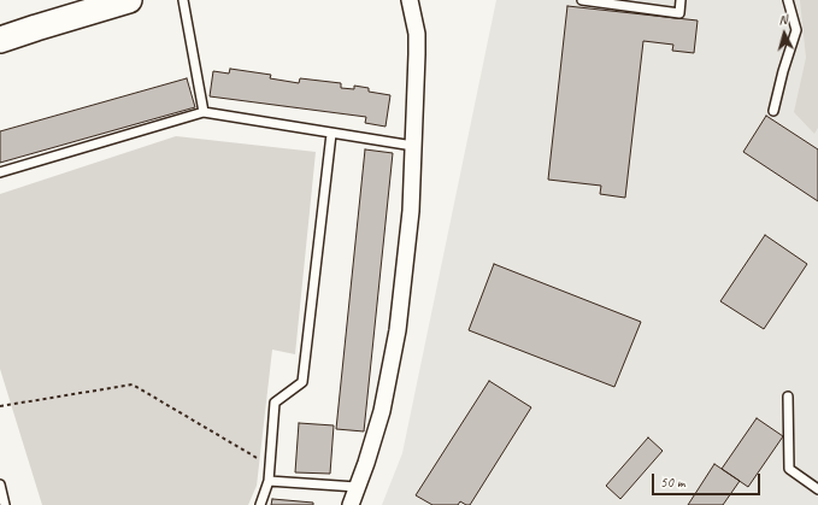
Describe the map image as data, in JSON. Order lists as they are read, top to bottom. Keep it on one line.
{"scale_bar":"50 m","north":"top"}
